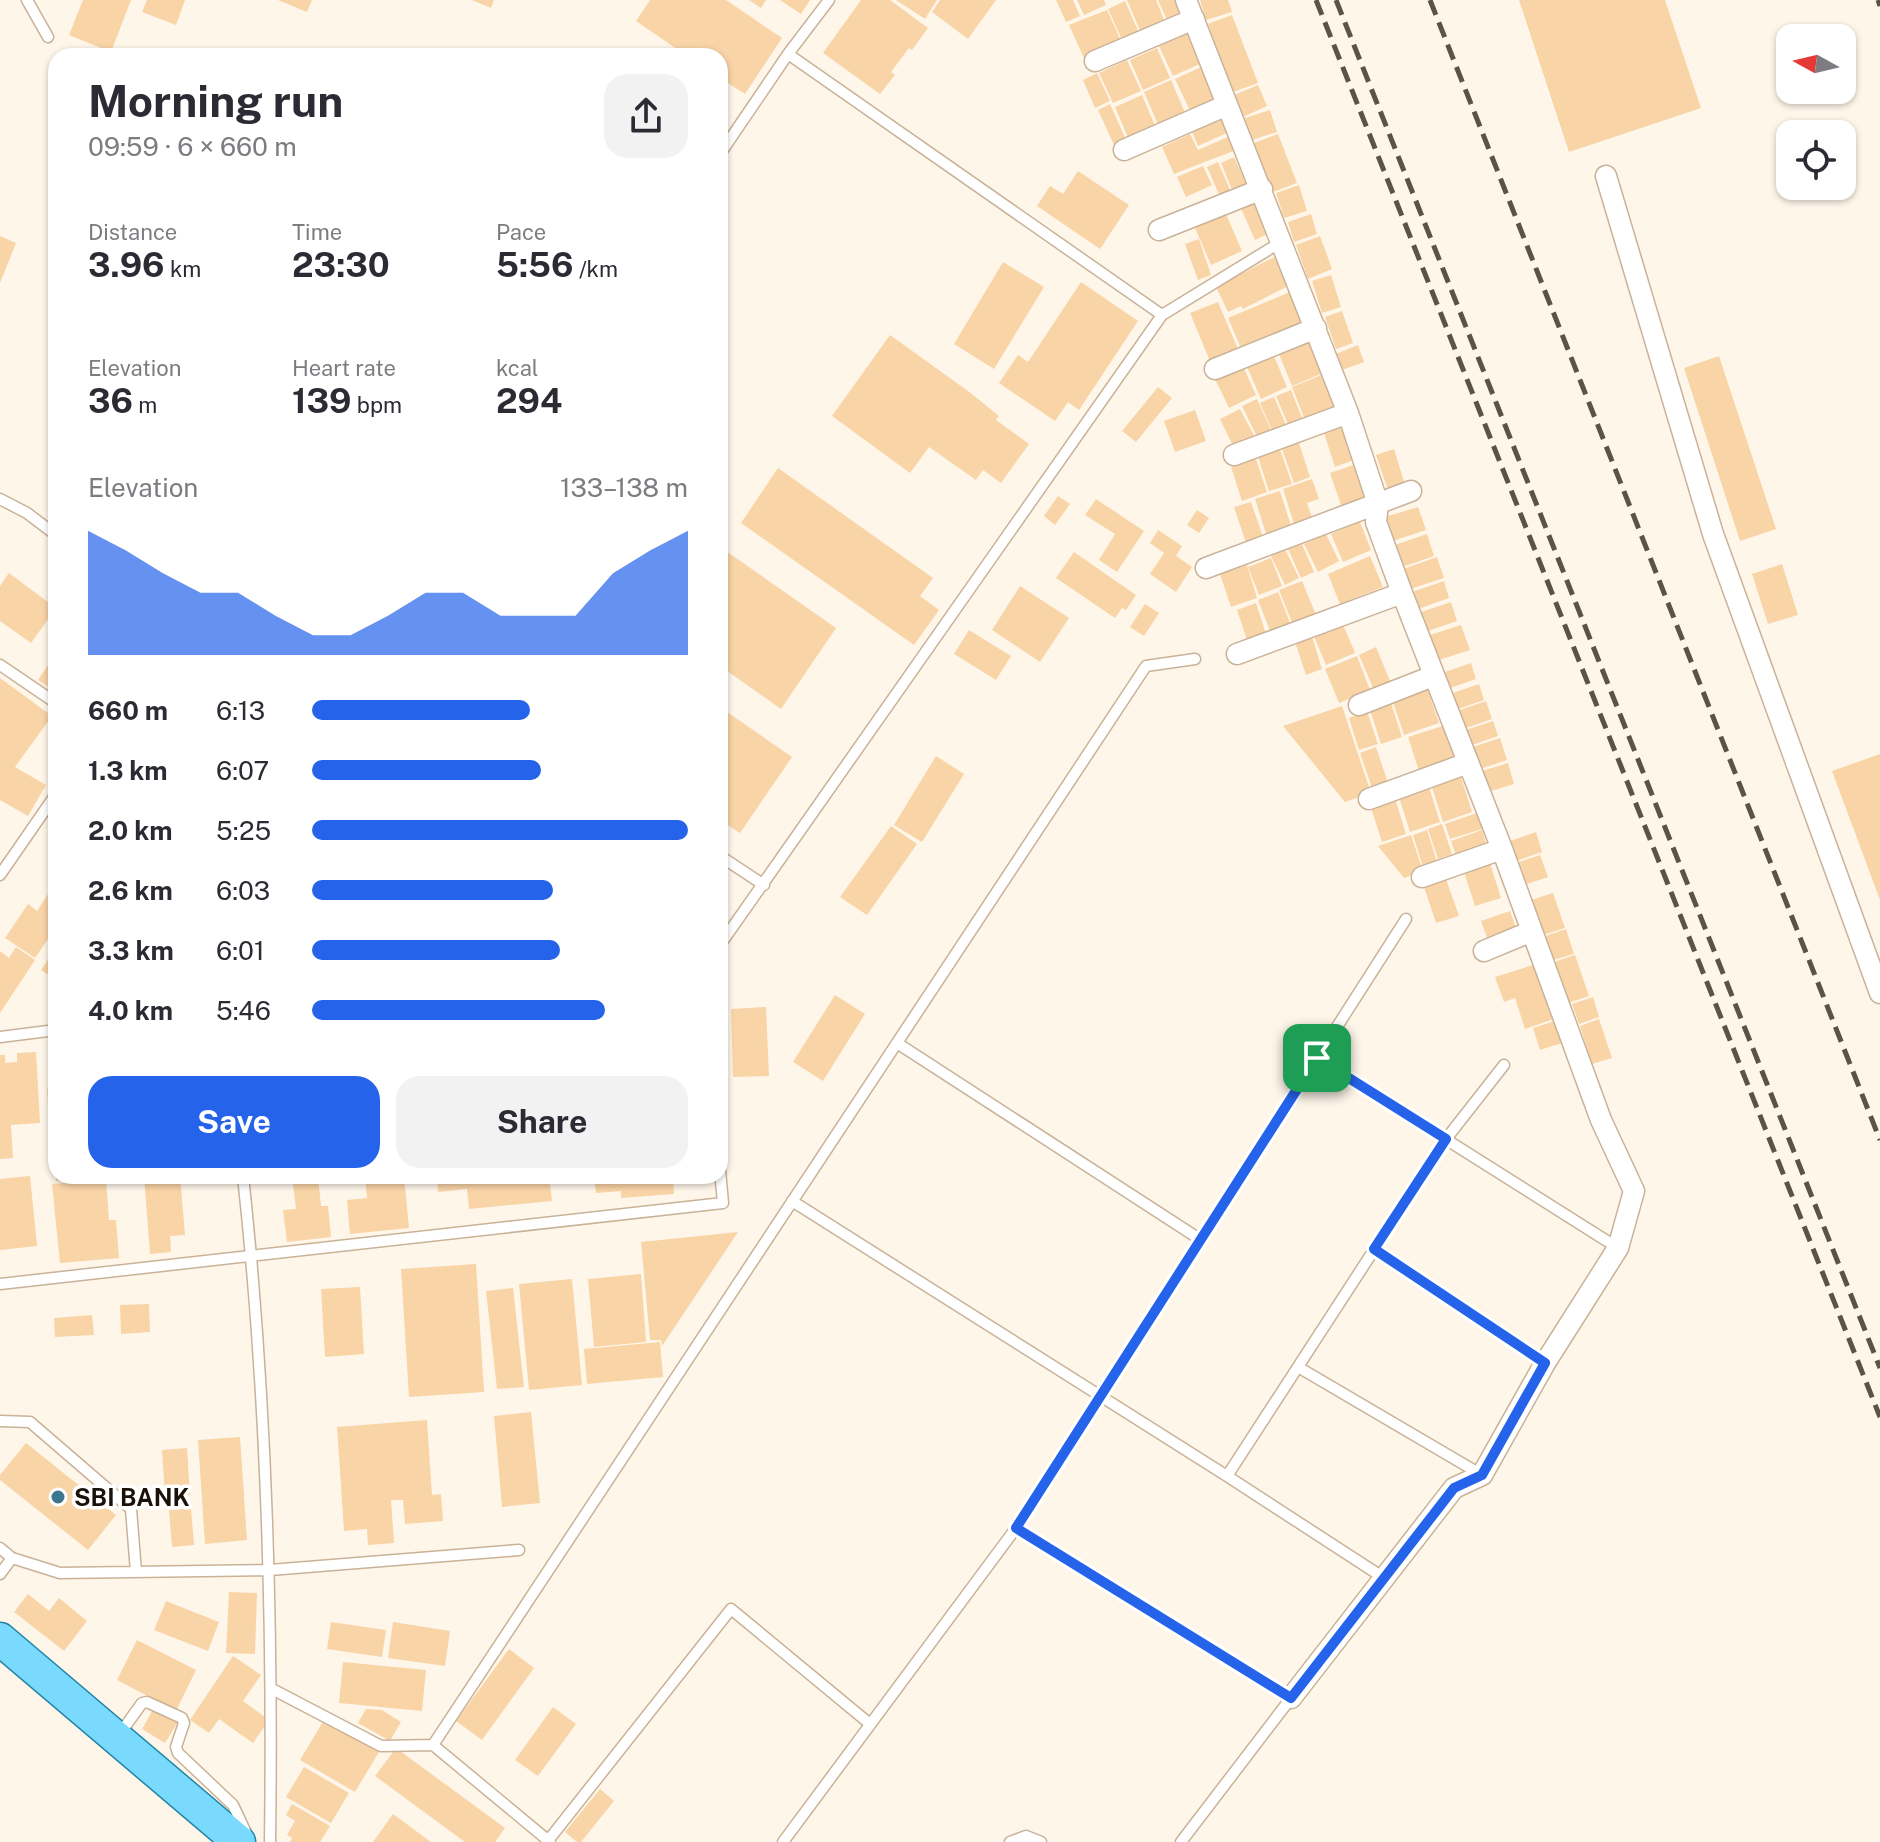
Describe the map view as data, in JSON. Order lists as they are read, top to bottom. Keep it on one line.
{"places":["SBI BANK"],"north":"left","page":{"heading":["Morning run","09:59 · 6 × 660 m"],"stats":[["Distance","3.96 km"],["Time","23:30"],["Pace","5:56 /km"],["Elevation","36 m"],["Heart rate","139 bpm"],["kcal","294"]],"chart":["Elevation","133–138 m"],"list":[{"name":"660 m","note":"6:13"},{"name":"1.3 km","note":"6:07"},{"name":"2.0 km","note":"5:25"},{"name":"2.6 km","note":"6:03"},{"name":"3.3 km","note":"6:01"},{"name":"4.0 km","note":"5:46"}],"buttons":["Save","Share"]}}
